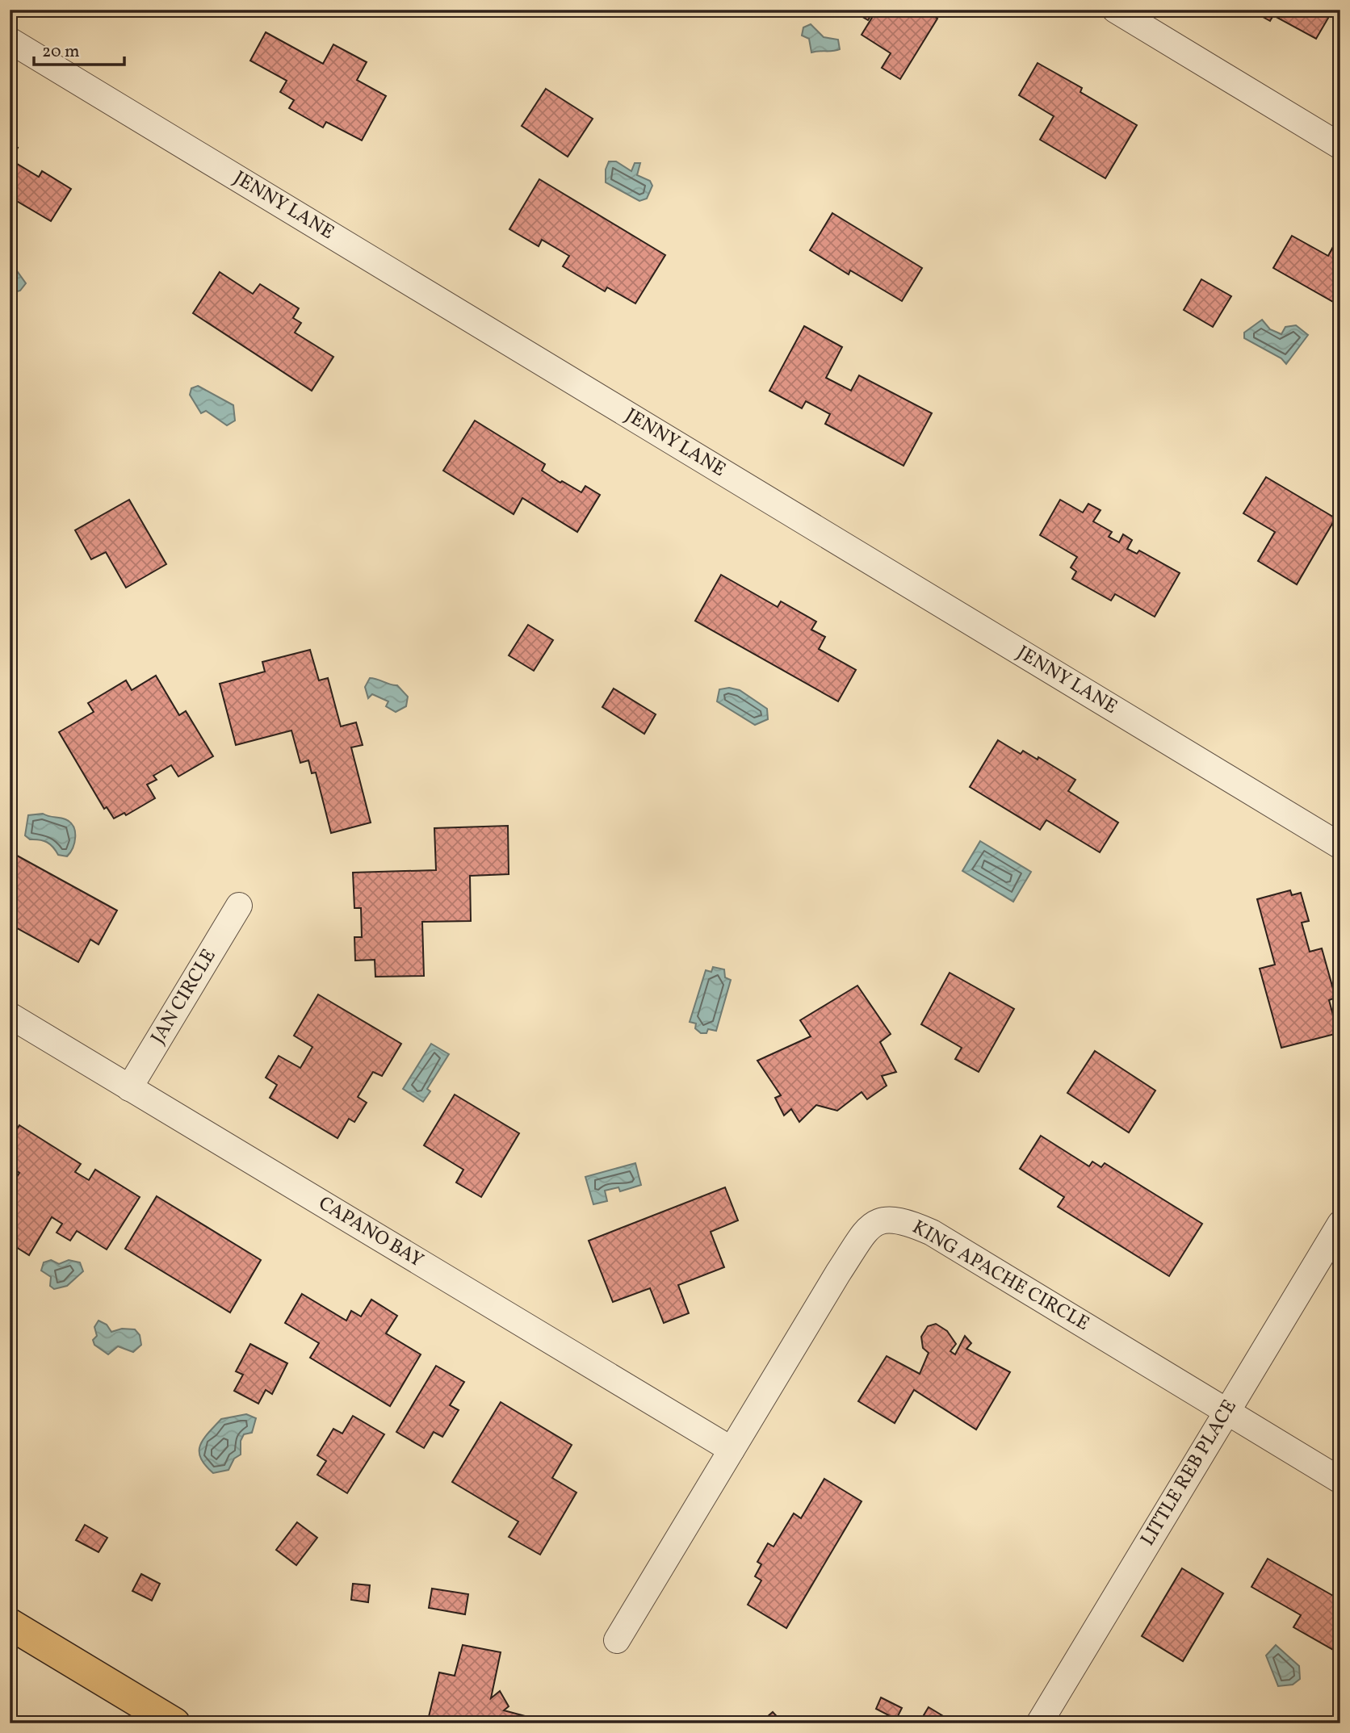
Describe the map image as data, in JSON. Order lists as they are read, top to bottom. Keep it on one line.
{"streets":{"street":["JENNY LANE","JAN CIRCLE","CAPANO BAY","KING APACHE CIRCLE","LITTLE REB PLACE"]},"crossings":[["JAN CIRCLE","CAPANO BAY"],["CAPANO BAY","KING APACHE CIRCLE"],["KING APACHE CIRCLE","LITTLE REB PLACE"]],"scale_bar":"20 m"}
